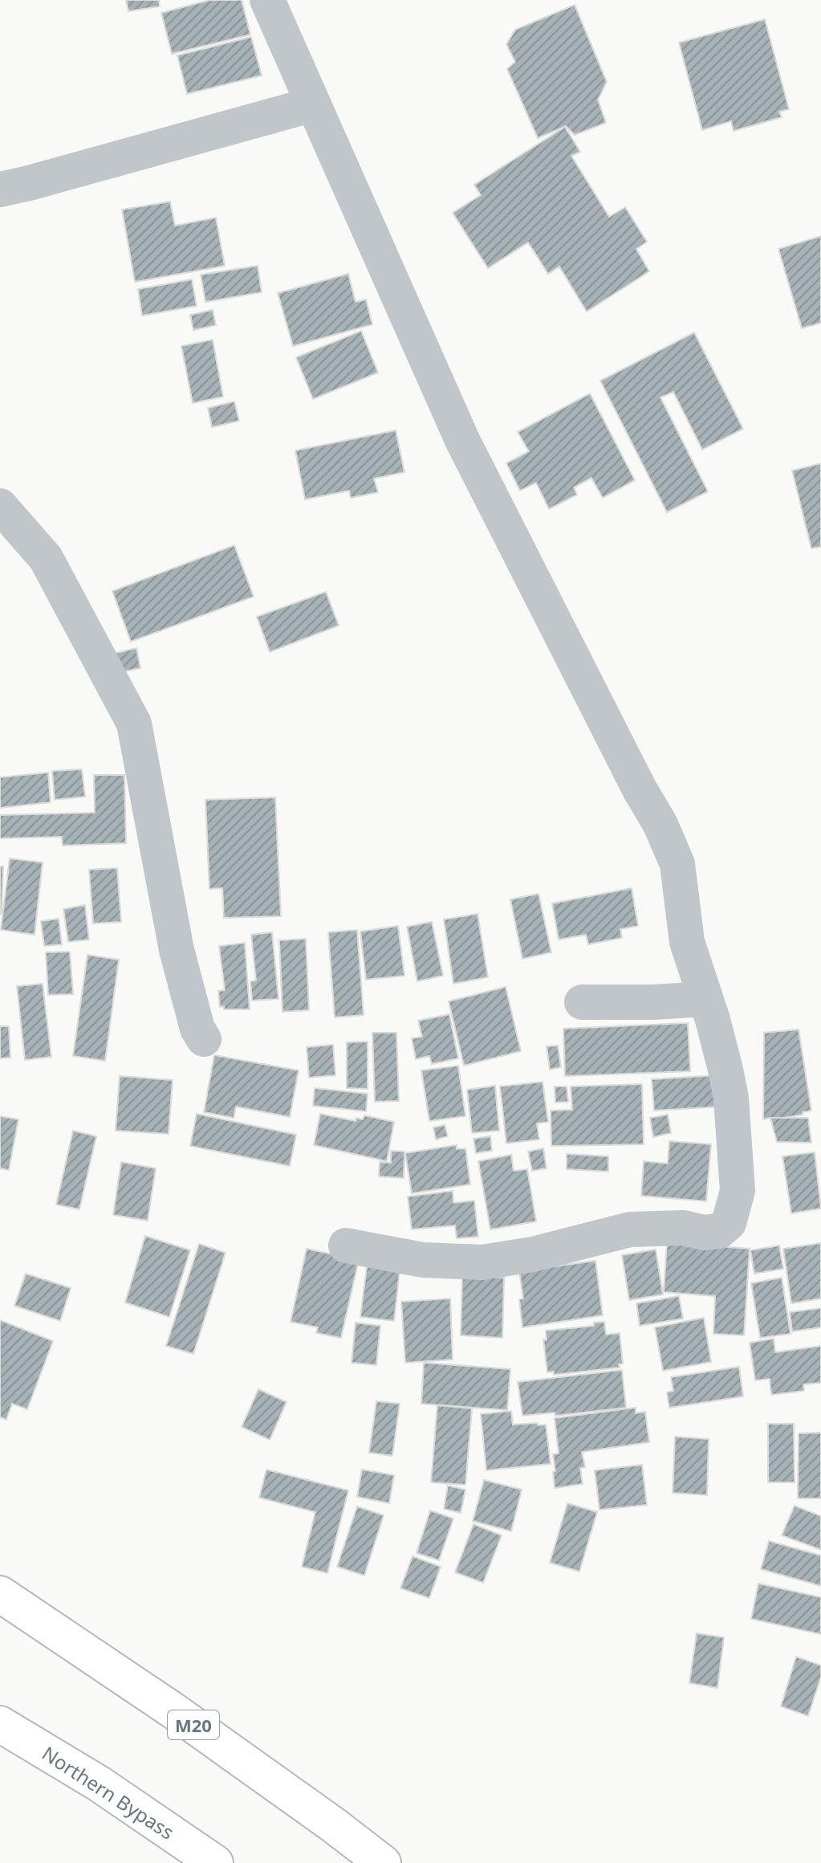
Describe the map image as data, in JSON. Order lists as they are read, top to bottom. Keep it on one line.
{"streets":{"highway":["M20","Northern Bypass"]}}
